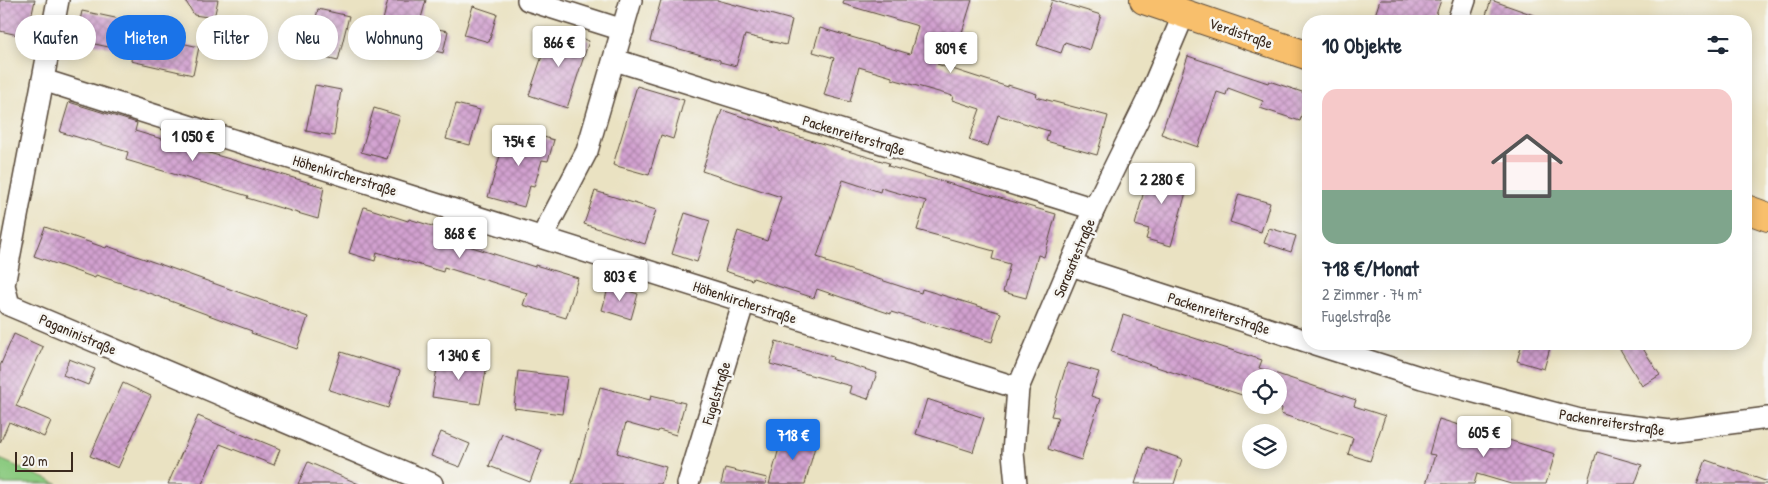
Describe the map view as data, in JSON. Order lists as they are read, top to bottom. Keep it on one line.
{"streets":{"main road":["Verdistraße"],"street":["Packenreiterstraße","Höhenkircherstraße","Sarasatestraße","Paganinistraße","Fugelstraße"]},"crossings":[["Verdistraße","Sarasatestraße"],["Packenreiterstraße","Sarasatestraße"],["Höhenkircherstraße","Sarasatestraße"],["Höhenkircherstraße","Paganinistraße"],["Höhenkircherstraße","Fugelstraße"]],"scale_bar":"20 m","page":{"chip":["Kaufen","Mieten","Filter","Neu","Wohnung"],"heading":"10 Objekte","price":["866 €","809 €","1 050 €","754 €","2 280 €","868 €","803 €","1 340 €","605 €","718 €"],"list":[{"name":"718 €/Monat","note":"2 Zimmer · 74 m² · Fugelstraße"}],"scale":"20 m"}}
